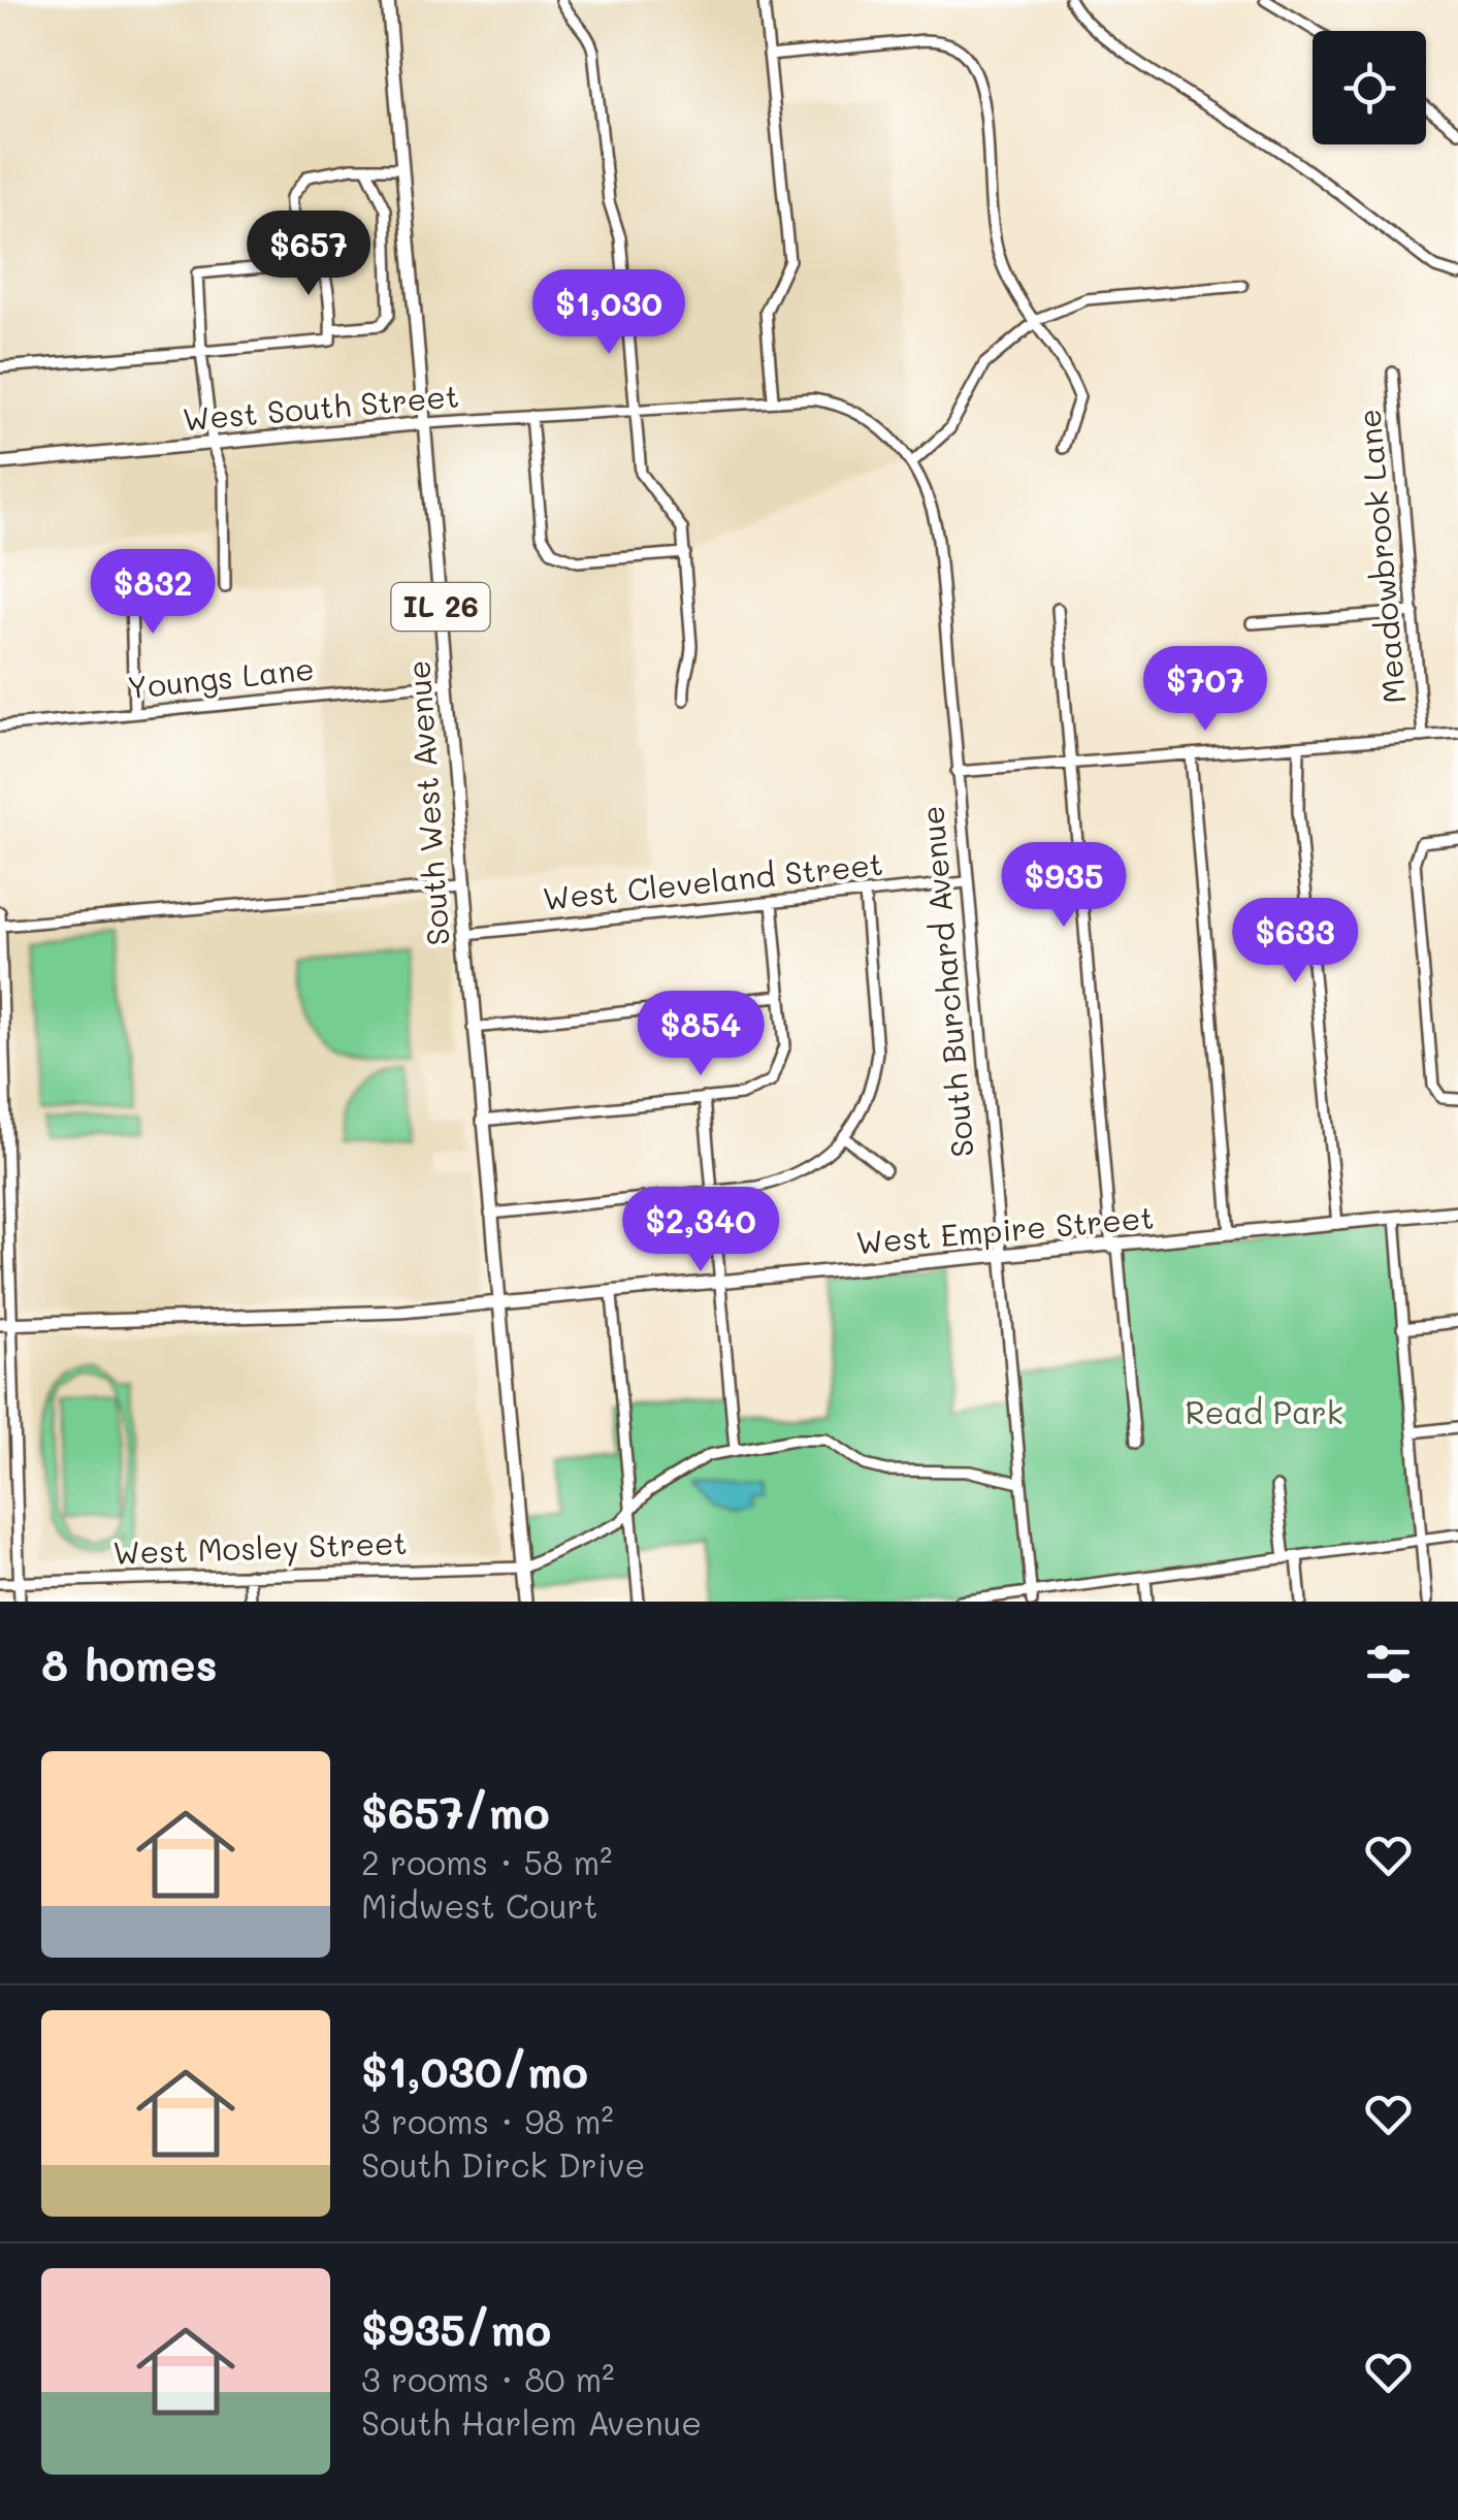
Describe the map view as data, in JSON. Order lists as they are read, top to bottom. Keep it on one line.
{"streets":{"main road":["West South Street","IL 26","South West Avenue","West Empire Street"],"street":["Meadowbrook Lane","Youngs Lane","West Cleveland Street","South Burchard Avenue","West Mosley Street"]},"crossings":[["West South Street","South West Avenue"],["West South Street","South Burchard Avenue"],["Youngs Lane","South West Avenue"],["South West Avenue","West Cleveland Street"],["South West Avenue","West Empire Street"],["South West Avenue","West Mosley Street"],["West Cleveland Street","South Burchard Avenue"],["South Burchard Avenue","West Empire Street"]],"parks":["Read Park"],"page":{"price":["$657","$1,030","$832","$707","$935","$633","$854","$2,340"],"heading":"8 homes","list":[{"name":"$657/mo","note":"2 rooms · 58 m² · Midwest Court"},{"name":"$1,030/mo","note":"3 rooms · 98 m² · South Dirck Drive"},{"name":"$935/mo","note":"3 rooms · 80 m² · South Harlem Avenue"}]}}
